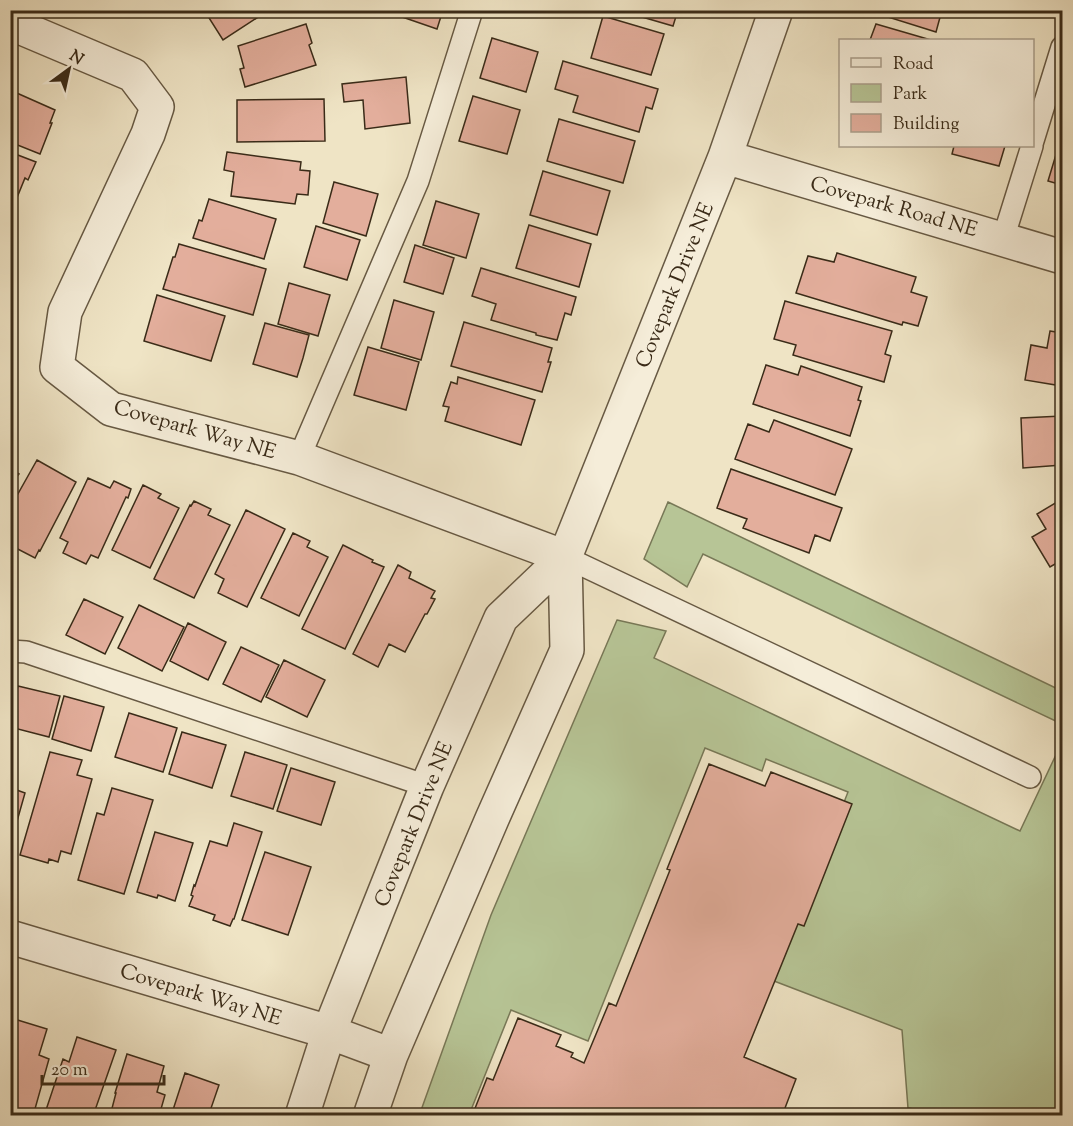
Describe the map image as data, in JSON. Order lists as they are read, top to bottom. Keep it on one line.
{"streets":{"street":["Covepark Road NE","Covepark Drive NE","Covepark Way NE"]},"crossings":[["Covepark Road NE","Covepark Drive NE"],["Covepark Drive NE","Covepark Way NE"]],"legend":["Road","Park","Building"],"scale_bar":"20 m","north":"top right"}
